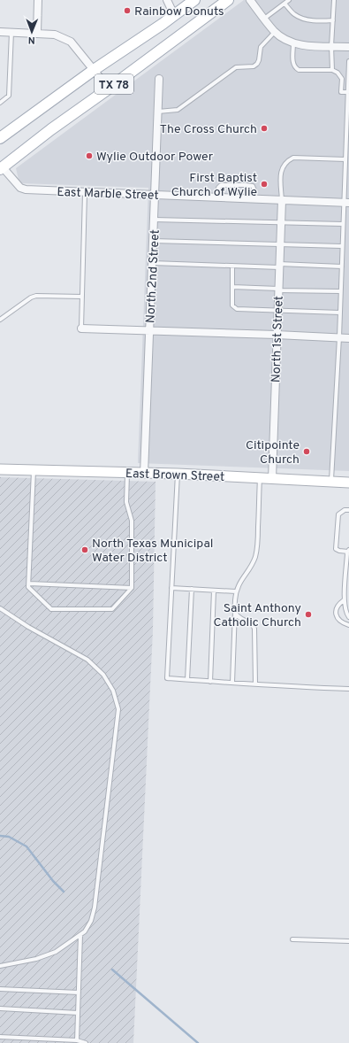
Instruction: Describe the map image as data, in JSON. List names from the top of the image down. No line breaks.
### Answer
{"streets":{"main road":["TX 78","East Brown Street"],"street":["East Marble Street","North 2nd Street","North 1st Street"]},"crossings":[["TX 78","East Marble Street"],["East Marble Street","North 2nd Street"],["East Marble Street","North 1st Street"],["North 2nd Street","East Brown Street"],["North 1st Street","East Brown Street"]],"places":["Rainbow Donuts","The Cross Church","Wylie Outdoor Power","First Baptist Church of Wylie","Citipointe Church","North Texas Municipal Water District","Saint Anthony Catholic Church"],"north":"bottom"}
